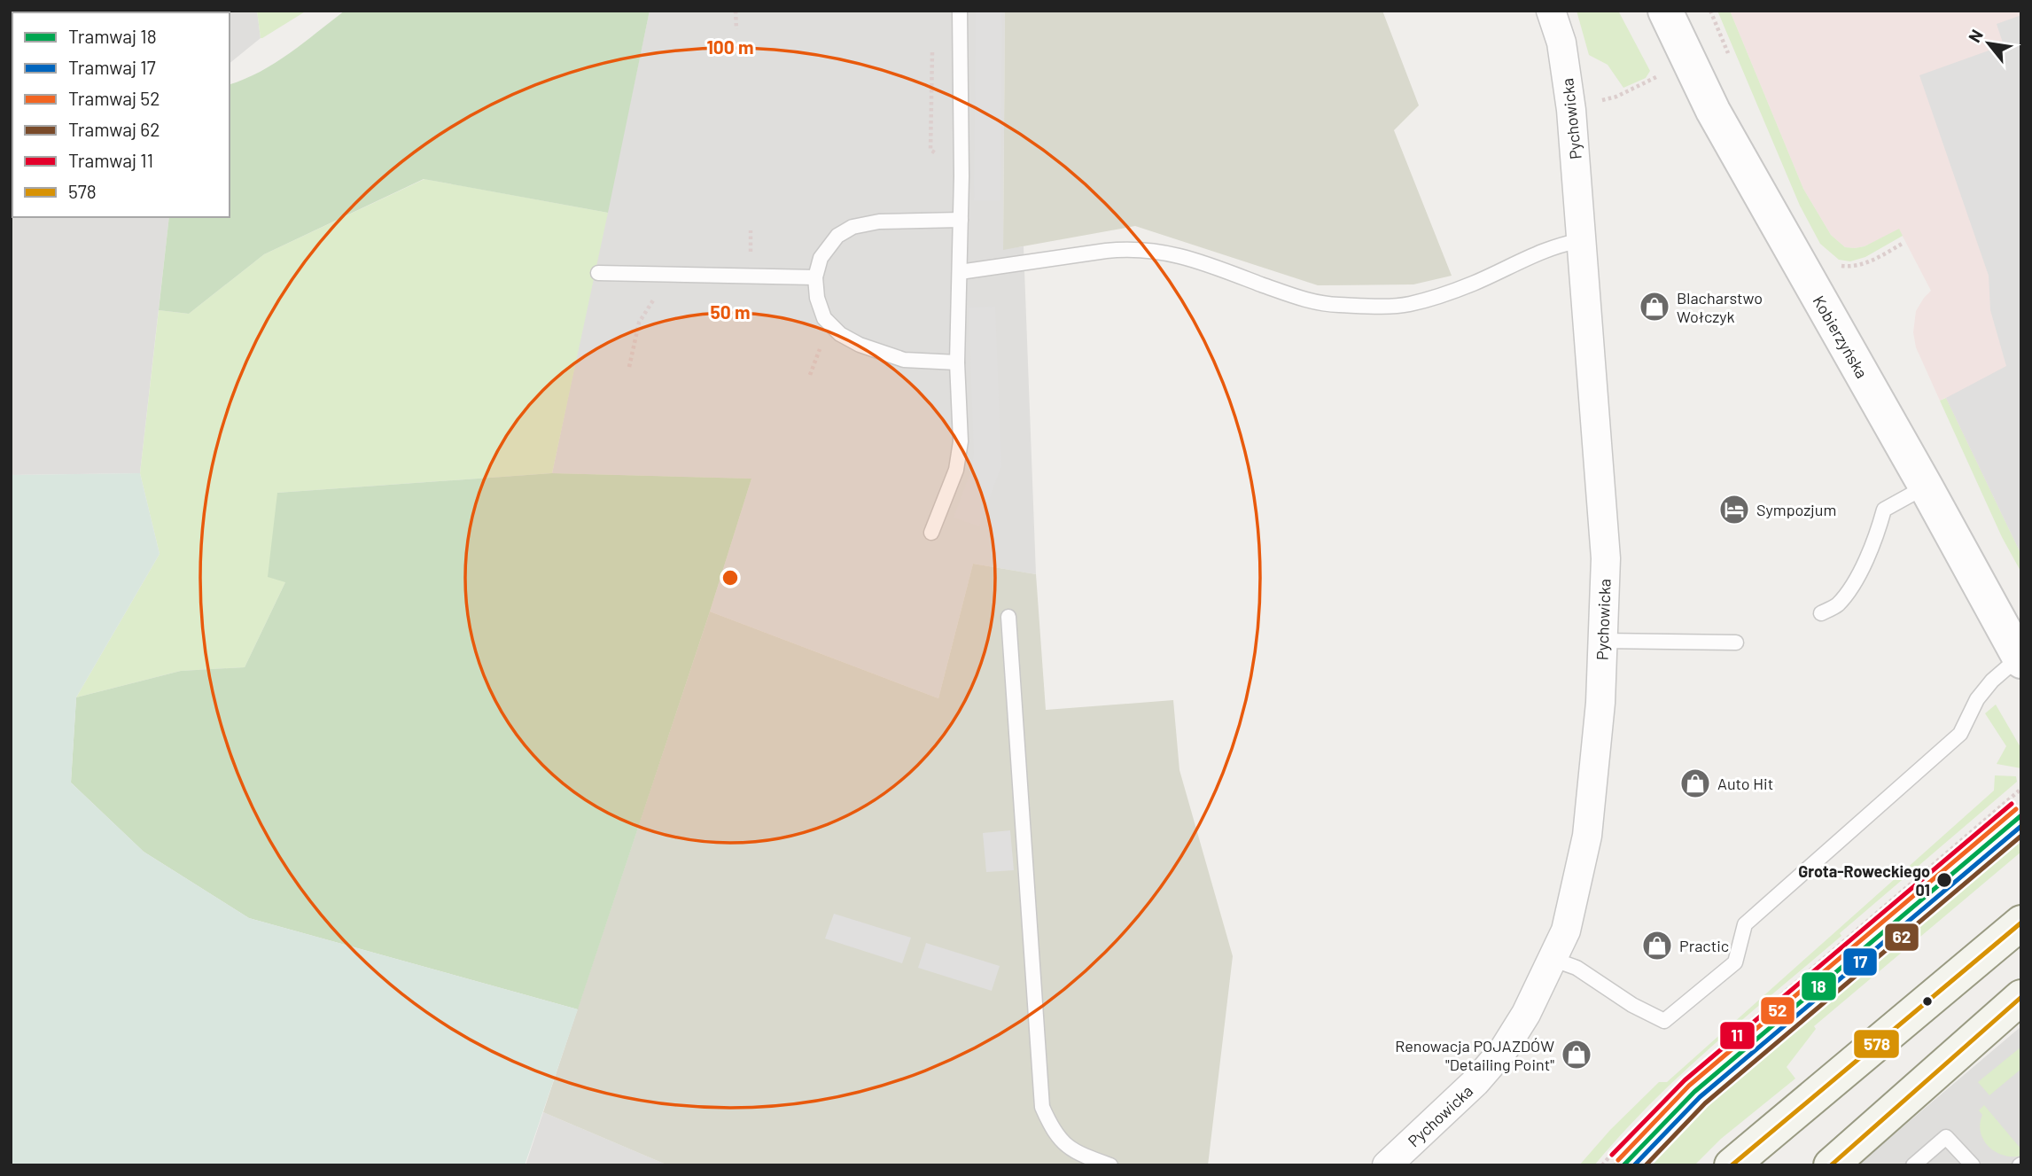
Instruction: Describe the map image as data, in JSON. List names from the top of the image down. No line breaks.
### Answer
{"streets":{"street":["Pychowicka","Kobierzyńska"]},"places":{"shop":["Blacharstwo Wołczyk","Auto Hit","Practic","Renowacja POJAZDÓW \"Detailing Point\""],"hotel":["Sympozjum"],"other":["Grota-Roweckiego 01"]},"lines":["tram line 11","tram line 52","tram line 18","tram line 17","tram line 62","transit line 578"],"legend":["Tramwaj 18","Tramwaj 17","Tramwaj 52","Tramwaj 62","Tramwaj 11","578"],"north":"top left","rings":["100 m","50 m"]}
